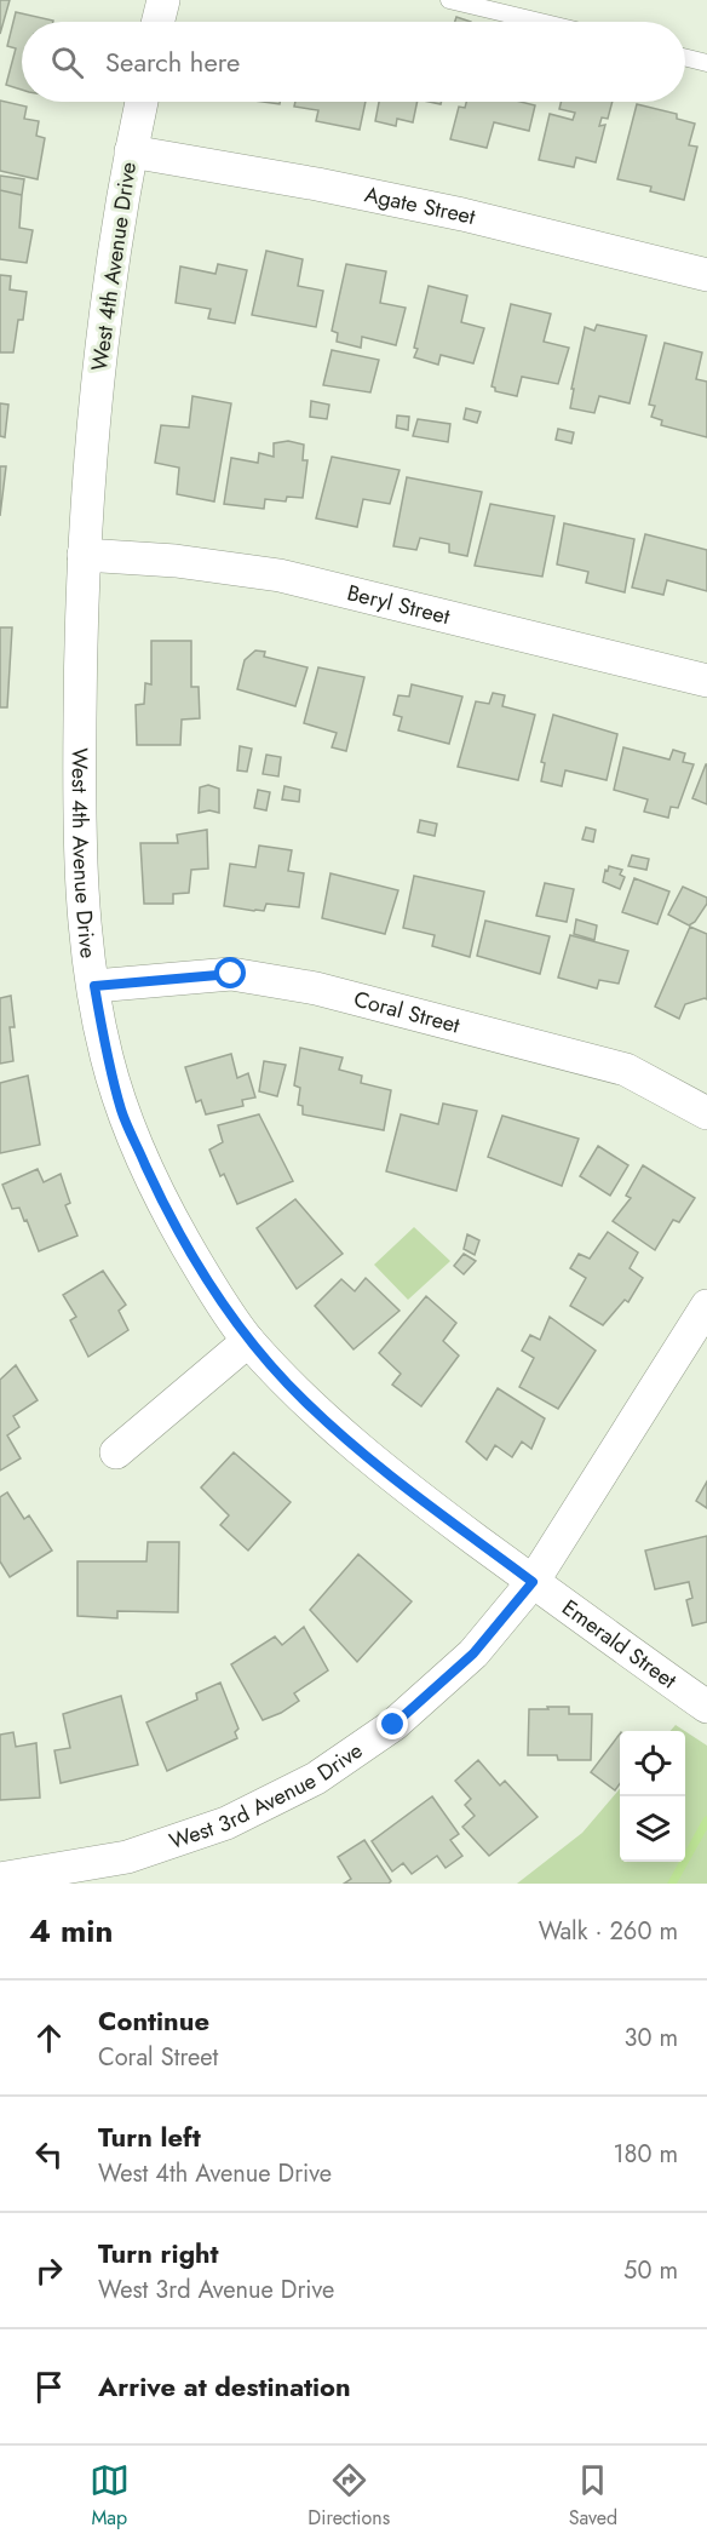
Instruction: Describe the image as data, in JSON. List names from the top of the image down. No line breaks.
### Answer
{"streets":{"street":["Agate Street","West 4th Avenue Drive","Beryl Street","Coral Street","Emerald Street","West 3rd Avenue Drive"]},"crossings":[["Agate Street","West 4th Avenue Drive"],["West 4th Avenue Drive","Beryl Street"],["West 4th Avenue Drive","Coral Street"],["West 4th Avenue Drive","Emerald Street"],["West 4th Avenue Drive","West 3rd Avenue Drive"],["Emerald Street","West 3rd Avenue Drive"]],"page":{"search":"Search here","heading":["4 min","Walk · 260 m"],"list":[["Continue","Coral Street","30 m"],["Turn left","West 4th Avenue Drive","180 m"],["Turn right","West 3rd Avenue Drive","50 m"],"Arrive at destination"],"nav":["Map","Directions","Saved"]}}
